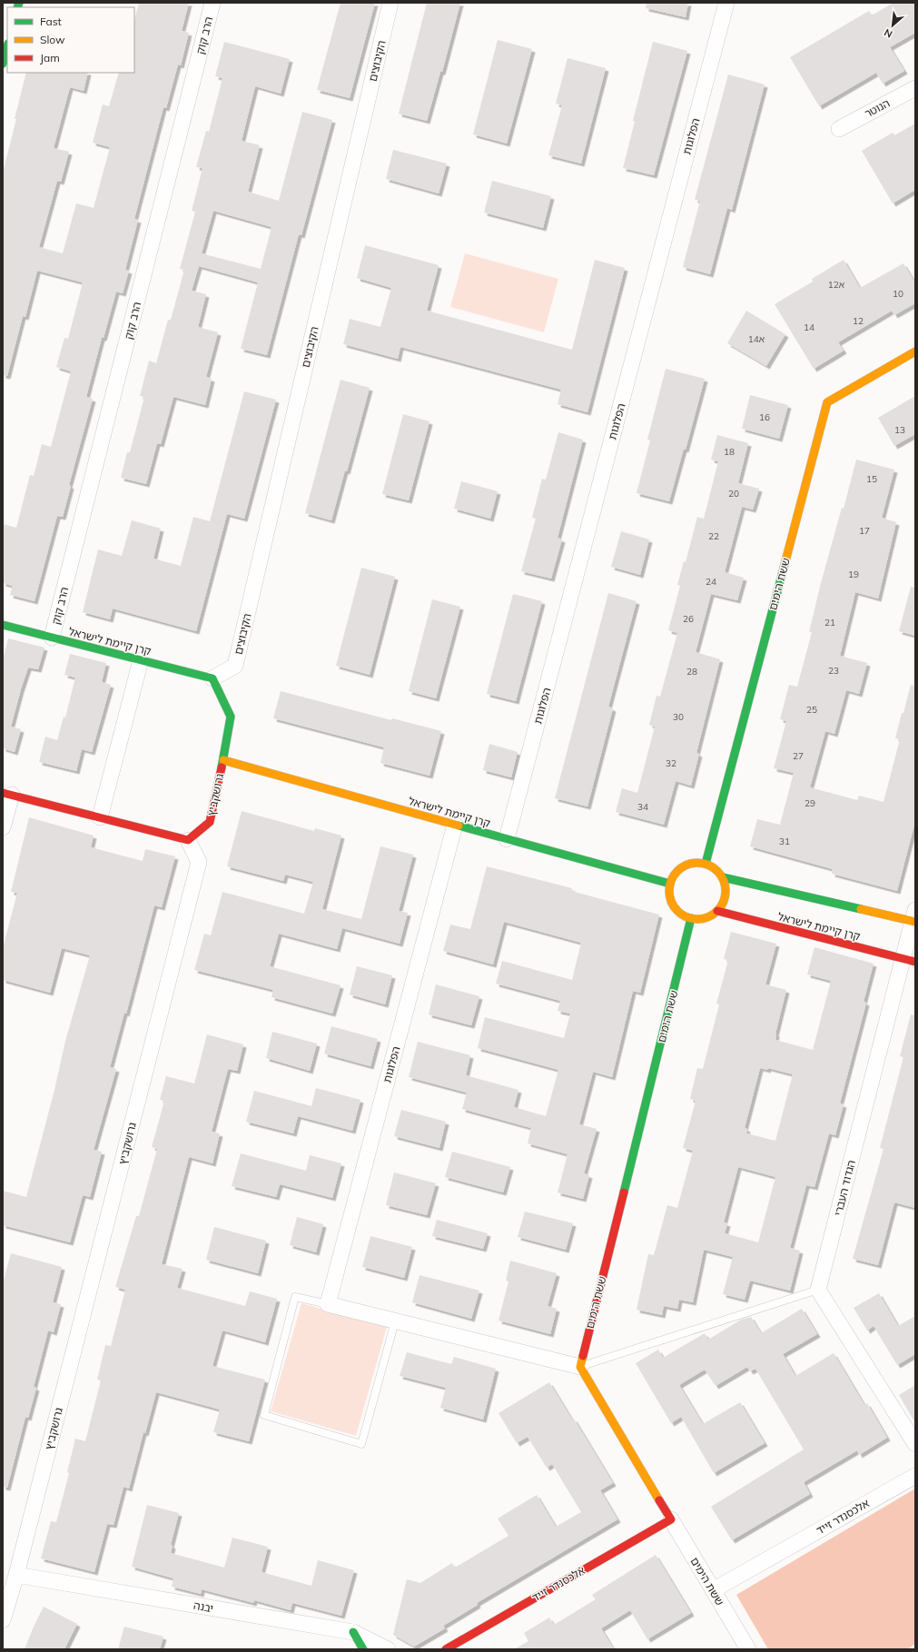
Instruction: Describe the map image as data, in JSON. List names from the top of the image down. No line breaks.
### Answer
{"streets":{"street":["הרב קוק","הקיבוצים","הנוטר","הפלוגות","ששת הימים","קרן קיימת לישראל","גרושקביץ","הגדוד העברי","אלכסנדר זייד","יבנה"]},"crossings":[["הרב קוק","קרן קיימת לישראל"],["הקיבוצים","קרן קיימת לישראל"],["הקיבוצים","גרושקביץ"],["הפלוגות","קרן קיימת לישראל"],["ששת הימים","קרן קיימת לישראל"],["ששת הימים","אלכסנדר זייד"],["קרן קיימת לישראל","גרושקביץ"],["קרן קיימת לישראל","הגדוד העברי"],["גרושקביץ","יבנה"]],"house_numbers":["12א","10","12","14","14א","16","13","18","15","20","17","22","19","24","26","21","23","28","25","30","27","32","29","34","31"],"legend":["Fast","Slow","Jam"],"north":"bottom left"}
